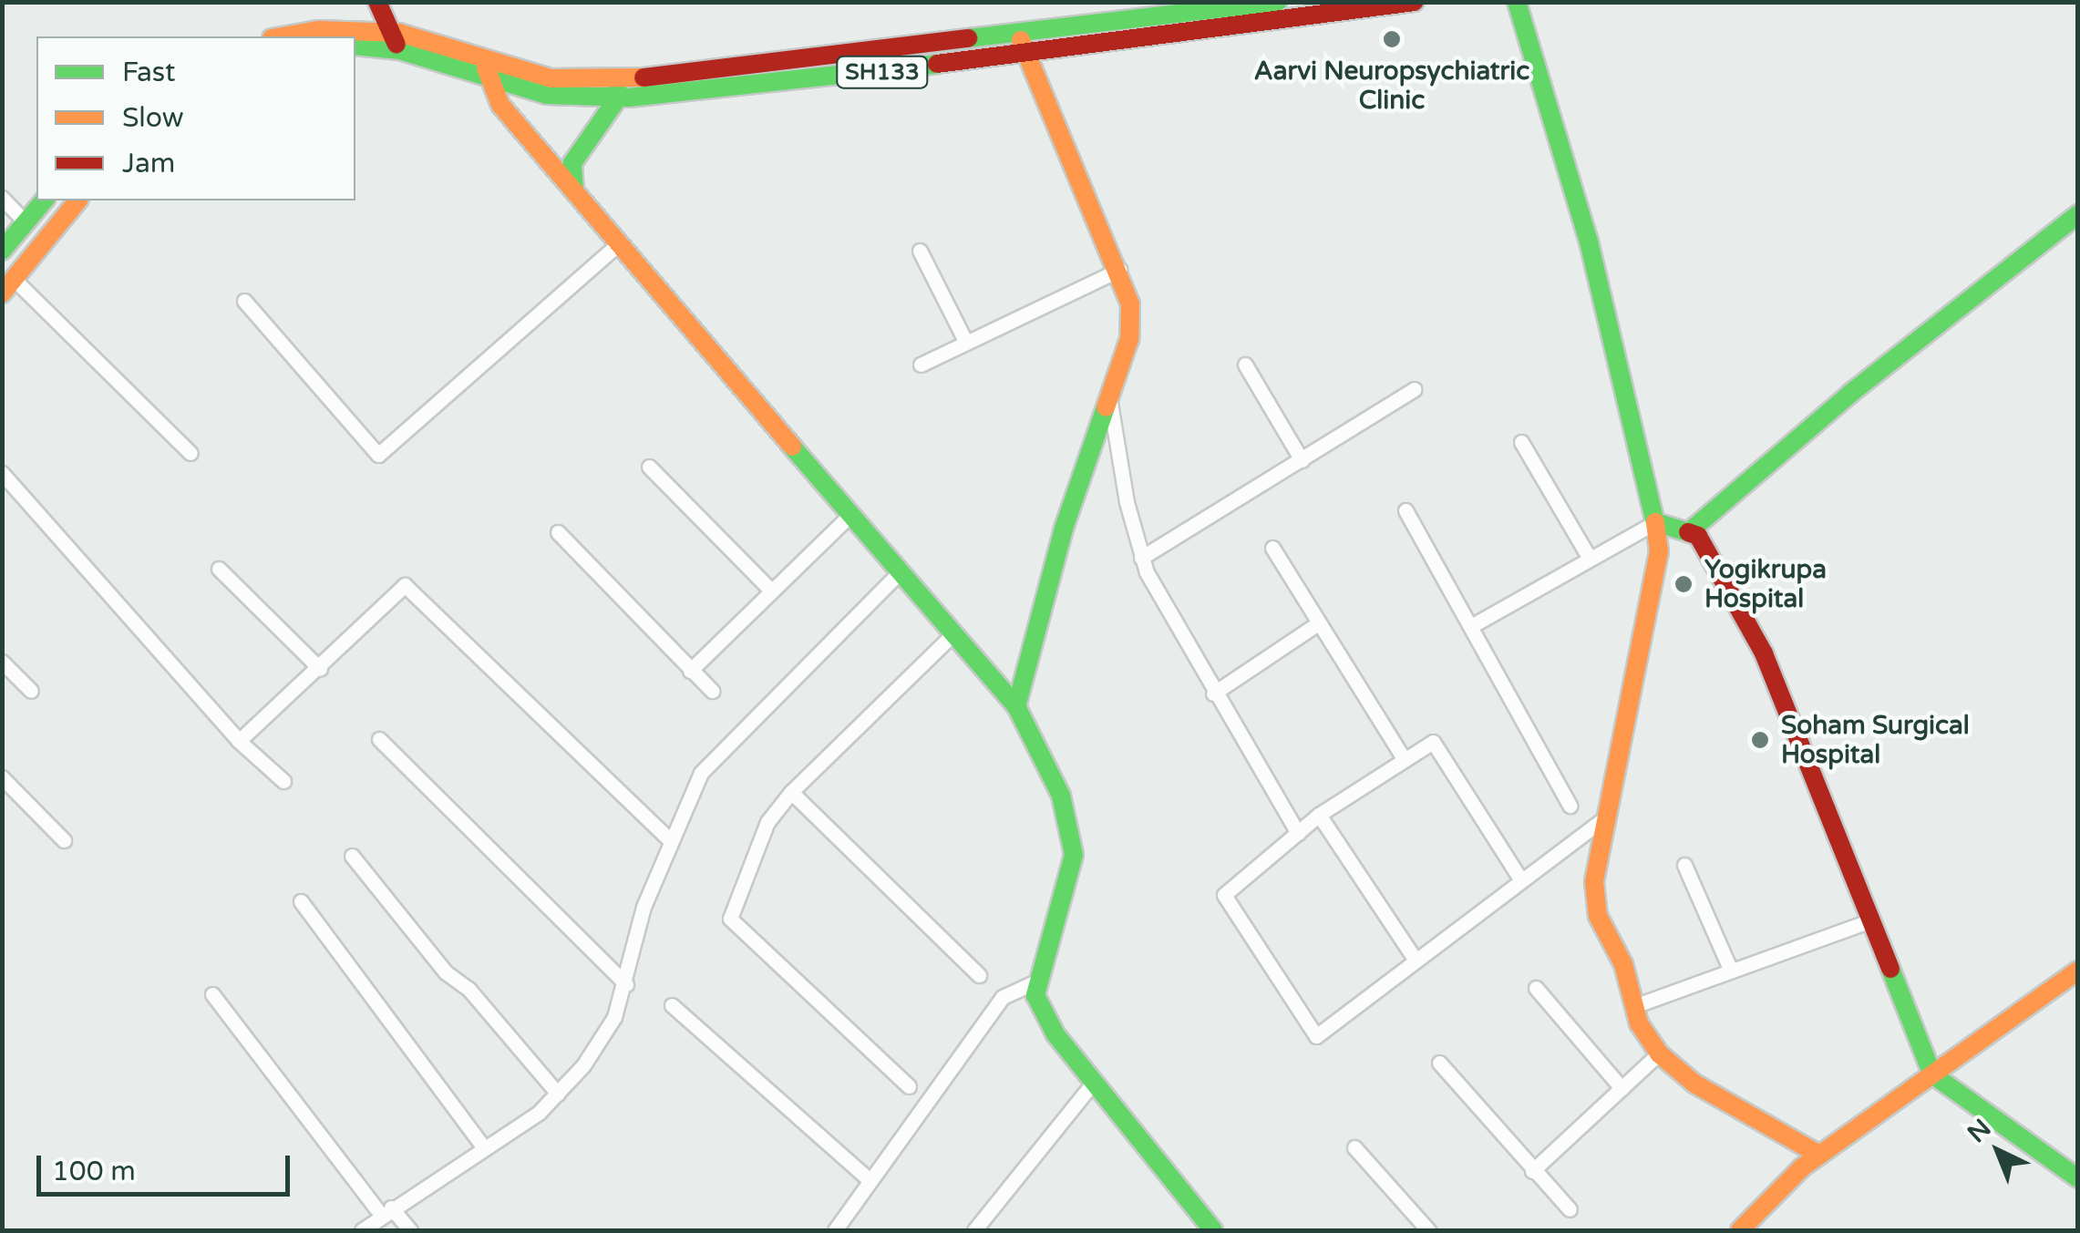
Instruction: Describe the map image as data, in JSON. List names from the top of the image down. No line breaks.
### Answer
{"streets":{"main road":["SH133"]},"places":["Aarvi Neuropsychiatric Clinic","Yogikrupa Hospital","Soham Surgical Hospital"],"legend":["Fast","Slow","Jam"],"scale_bar":"100 m","north":"top left"}
